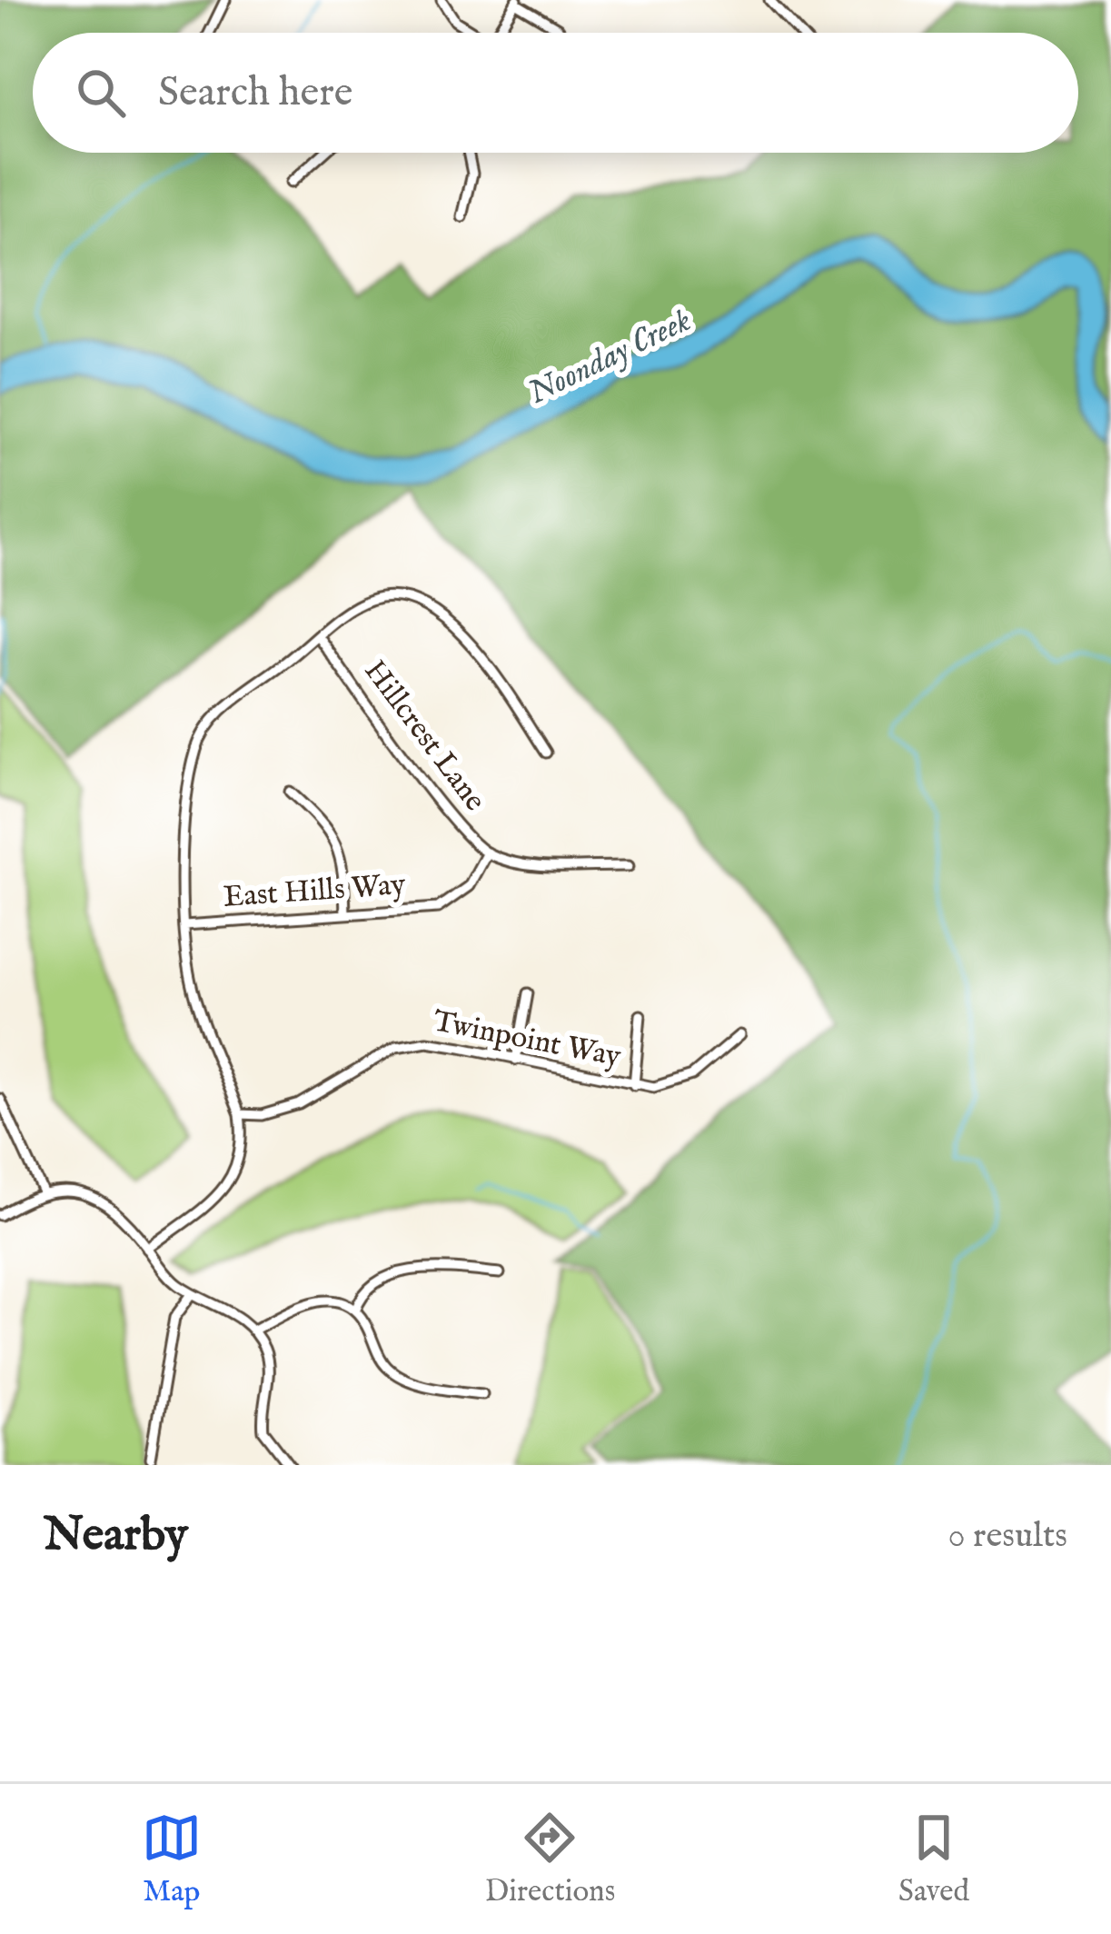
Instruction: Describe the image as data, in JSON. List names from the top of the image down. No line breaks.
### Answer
{"streets":{"street":["Hillcrest Lane","East Hills Way","Twinpoint Way"]},"crossings":[["Hillcrest Lane","East Hills Way"]],"water":["Noonday Creek"],"page":{"search":"Search here","heading":["Nearby","0 results"],"nav":["Map","Directions","Saved"]}}
